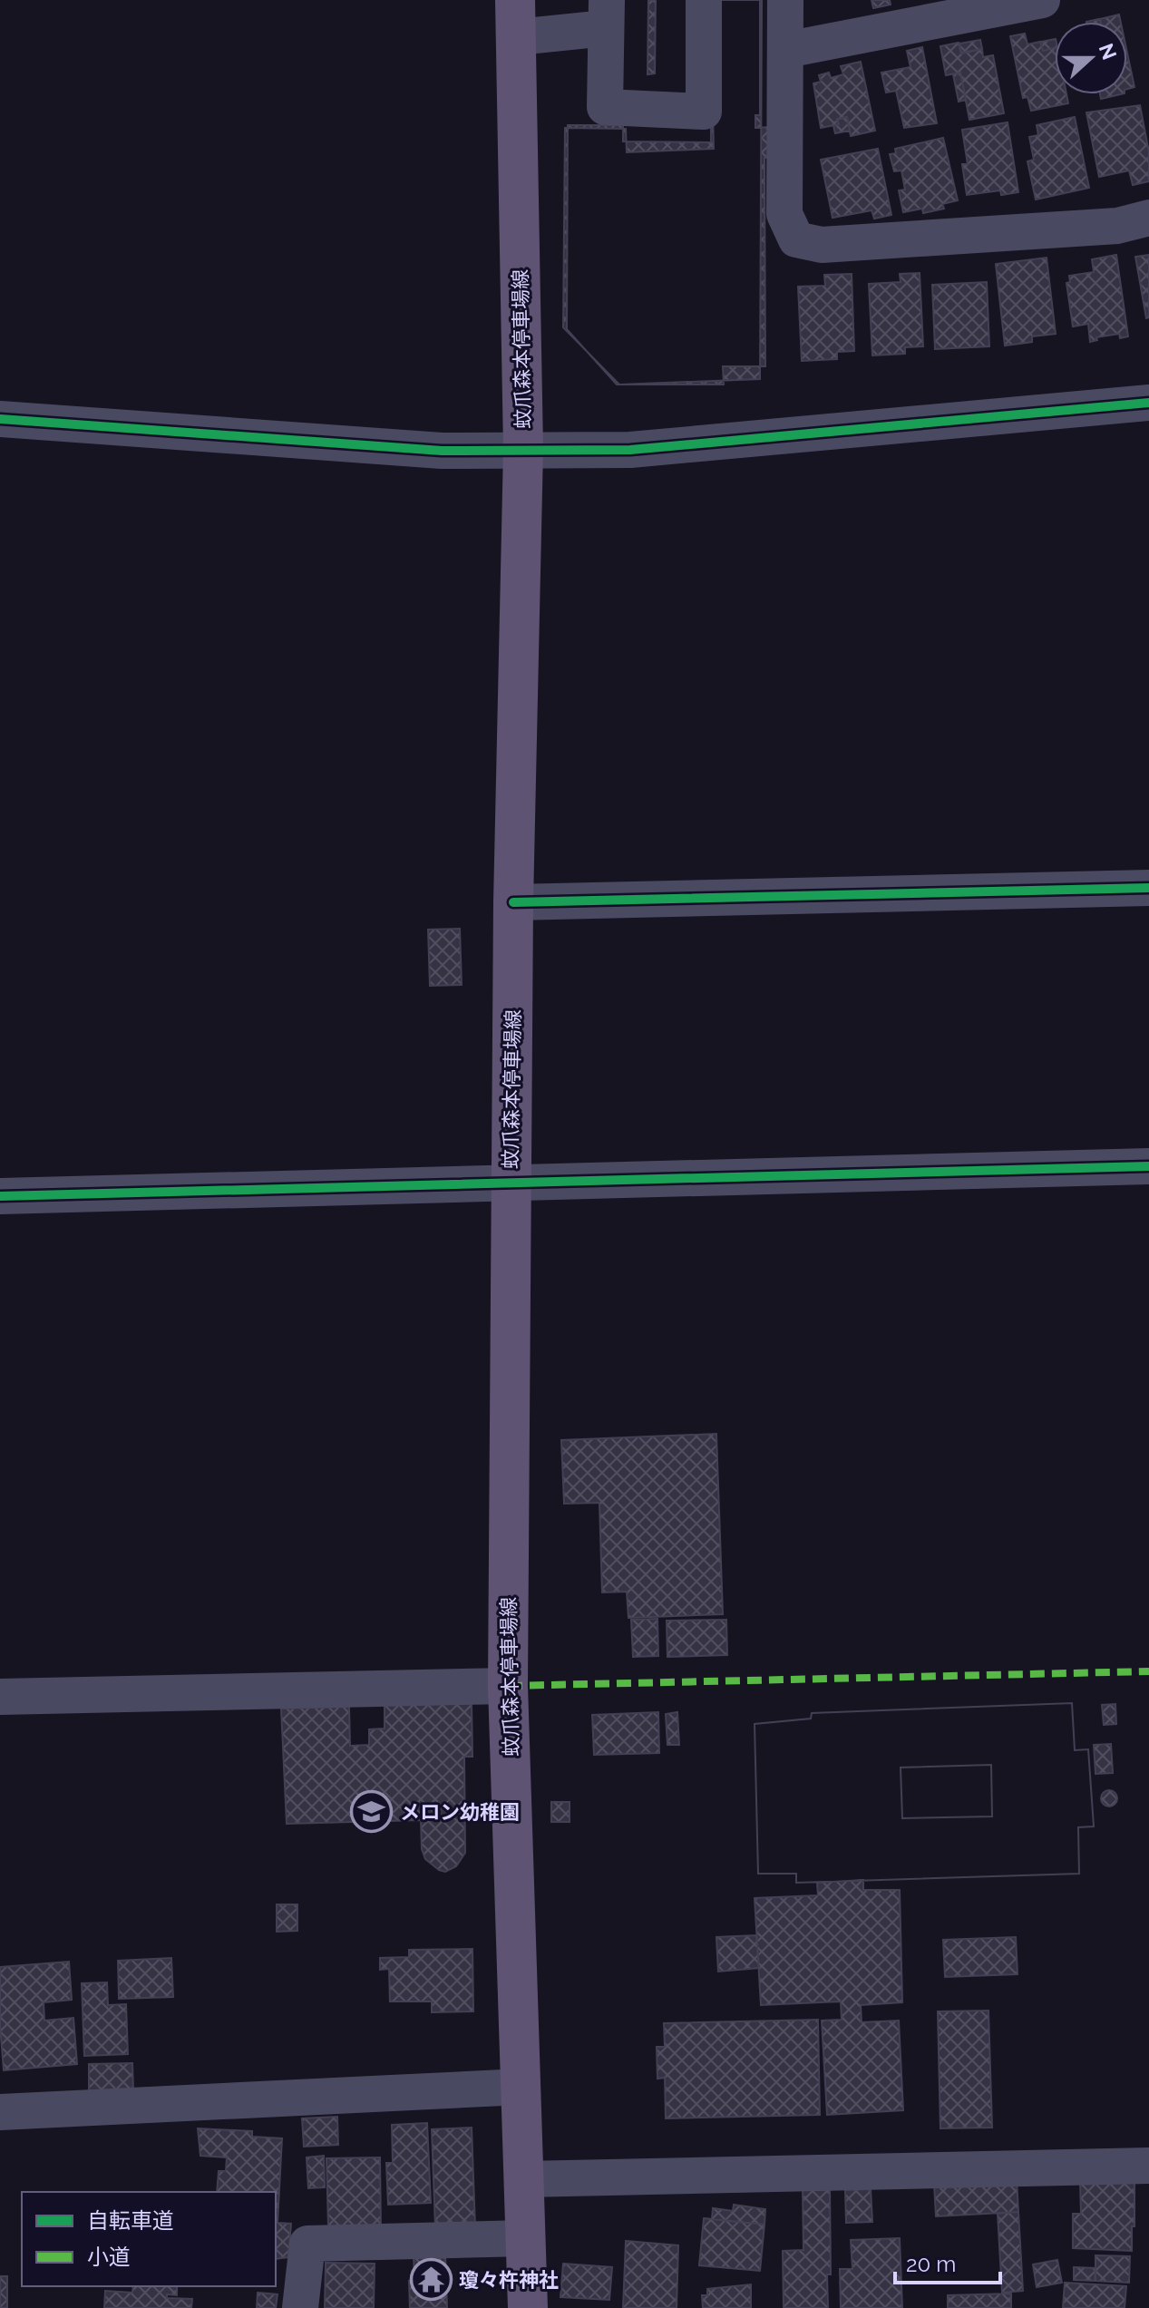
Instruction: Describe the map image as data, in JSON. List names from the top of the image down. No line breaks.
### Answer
{"streets":{"main road":["蚊爪森本停車場線"]},"places":{"school or university":["メロン幼稚園"],"temple":["瓊々杵神社"]},"legend":["自転車道","小道"],"scale_bar":"20 m","north":"right"}
